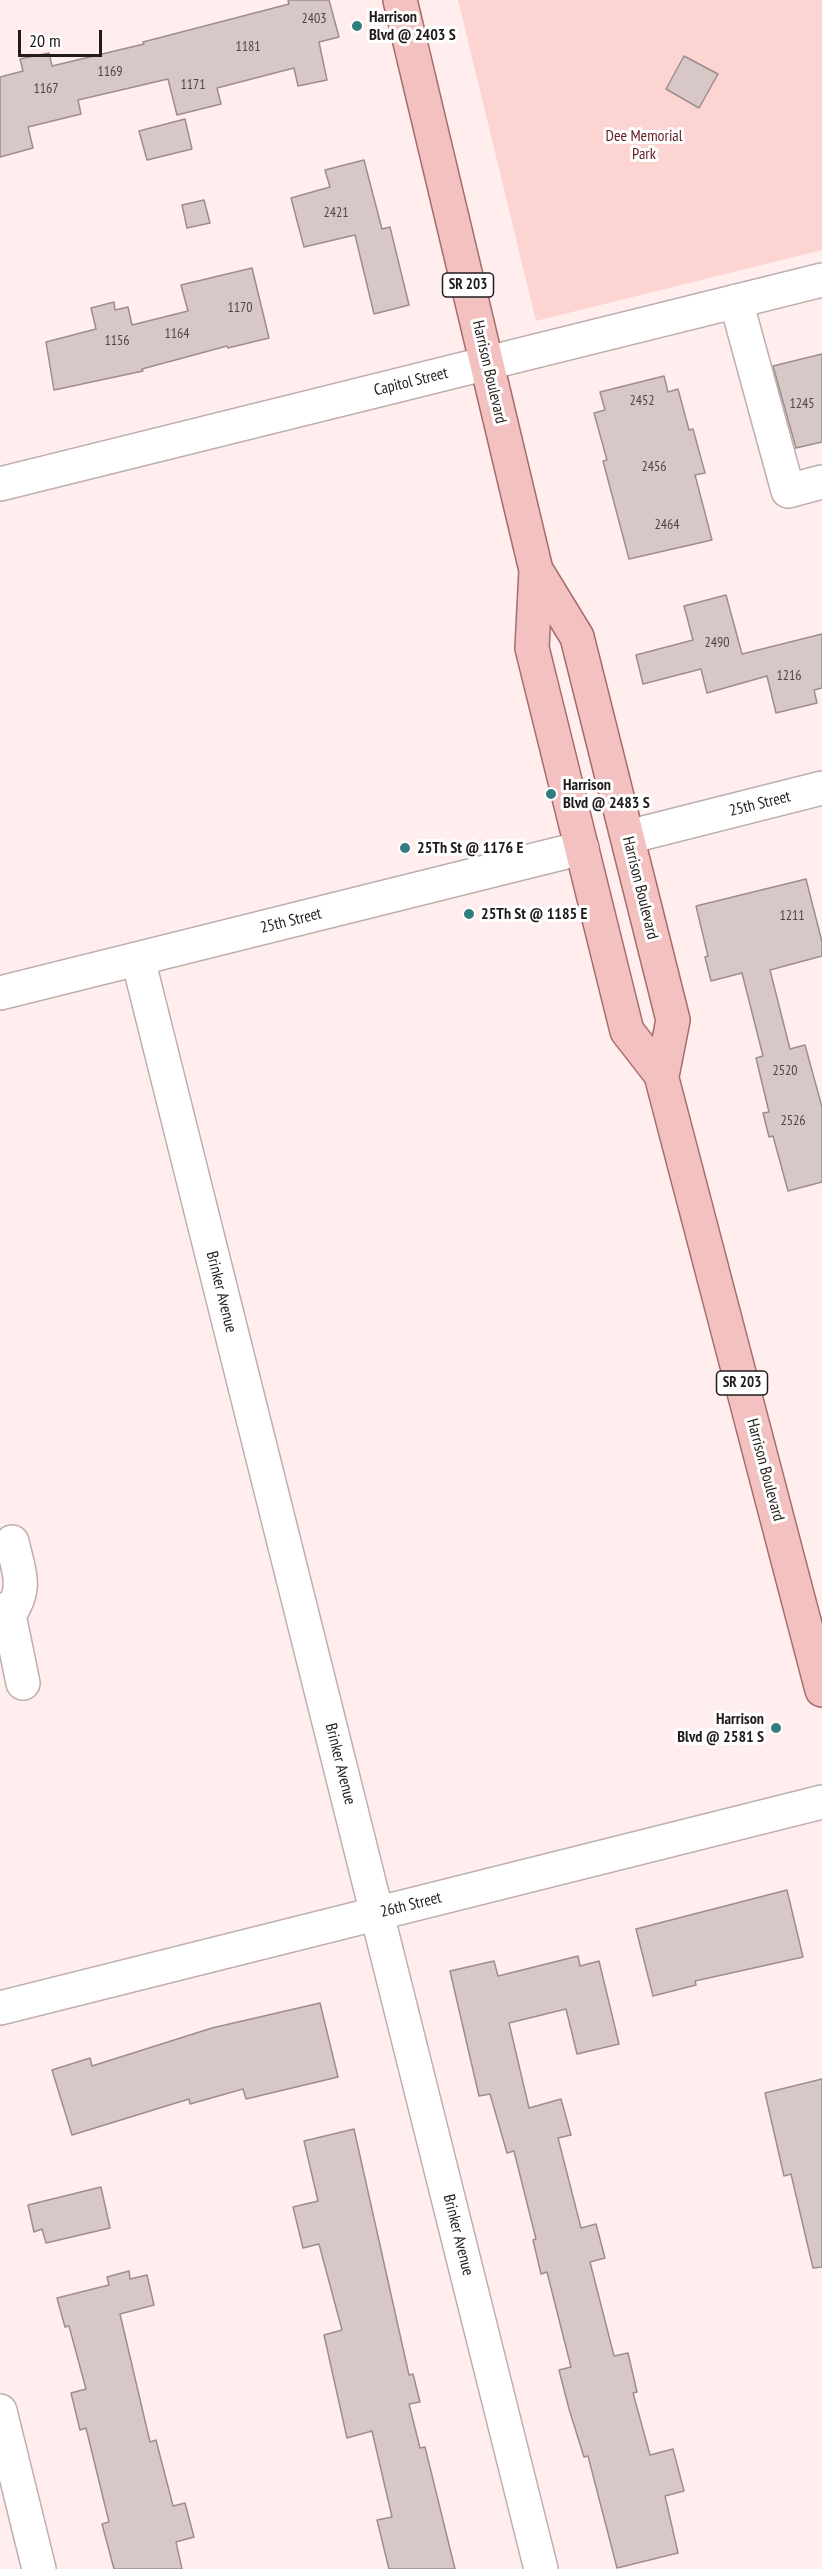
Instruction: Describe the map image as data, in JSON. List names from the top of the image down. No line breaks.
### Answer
{"streets":{"main road":["SR 203","Harrison Boulevard"],"street":["Capitol Street","25th Street","Brinker Avenue","26th Street"]},"crossings":[["Harrison Boulevard","Capitol Street"],["Harrison Boulevard","25th Street"],["25th Street","Brinker Avenue"],["Brinker Avenue","26th Street"]],"parks":["Dee Memorial Park"],"places":["Harrison Blvd @ 2403 S","Harrison Blvd @ 2483 S","25Th St @ 1176 E","25Th St @ 1185 E","Harrison Blvd @ 2581 S"],"house_numbers":["2403","1181","1169","1171","1167","2421","1170","1164","1156","2452","1245","2456","2464","2490","1216","1211","2520","2526"],"scale_bar":"20 m"}
